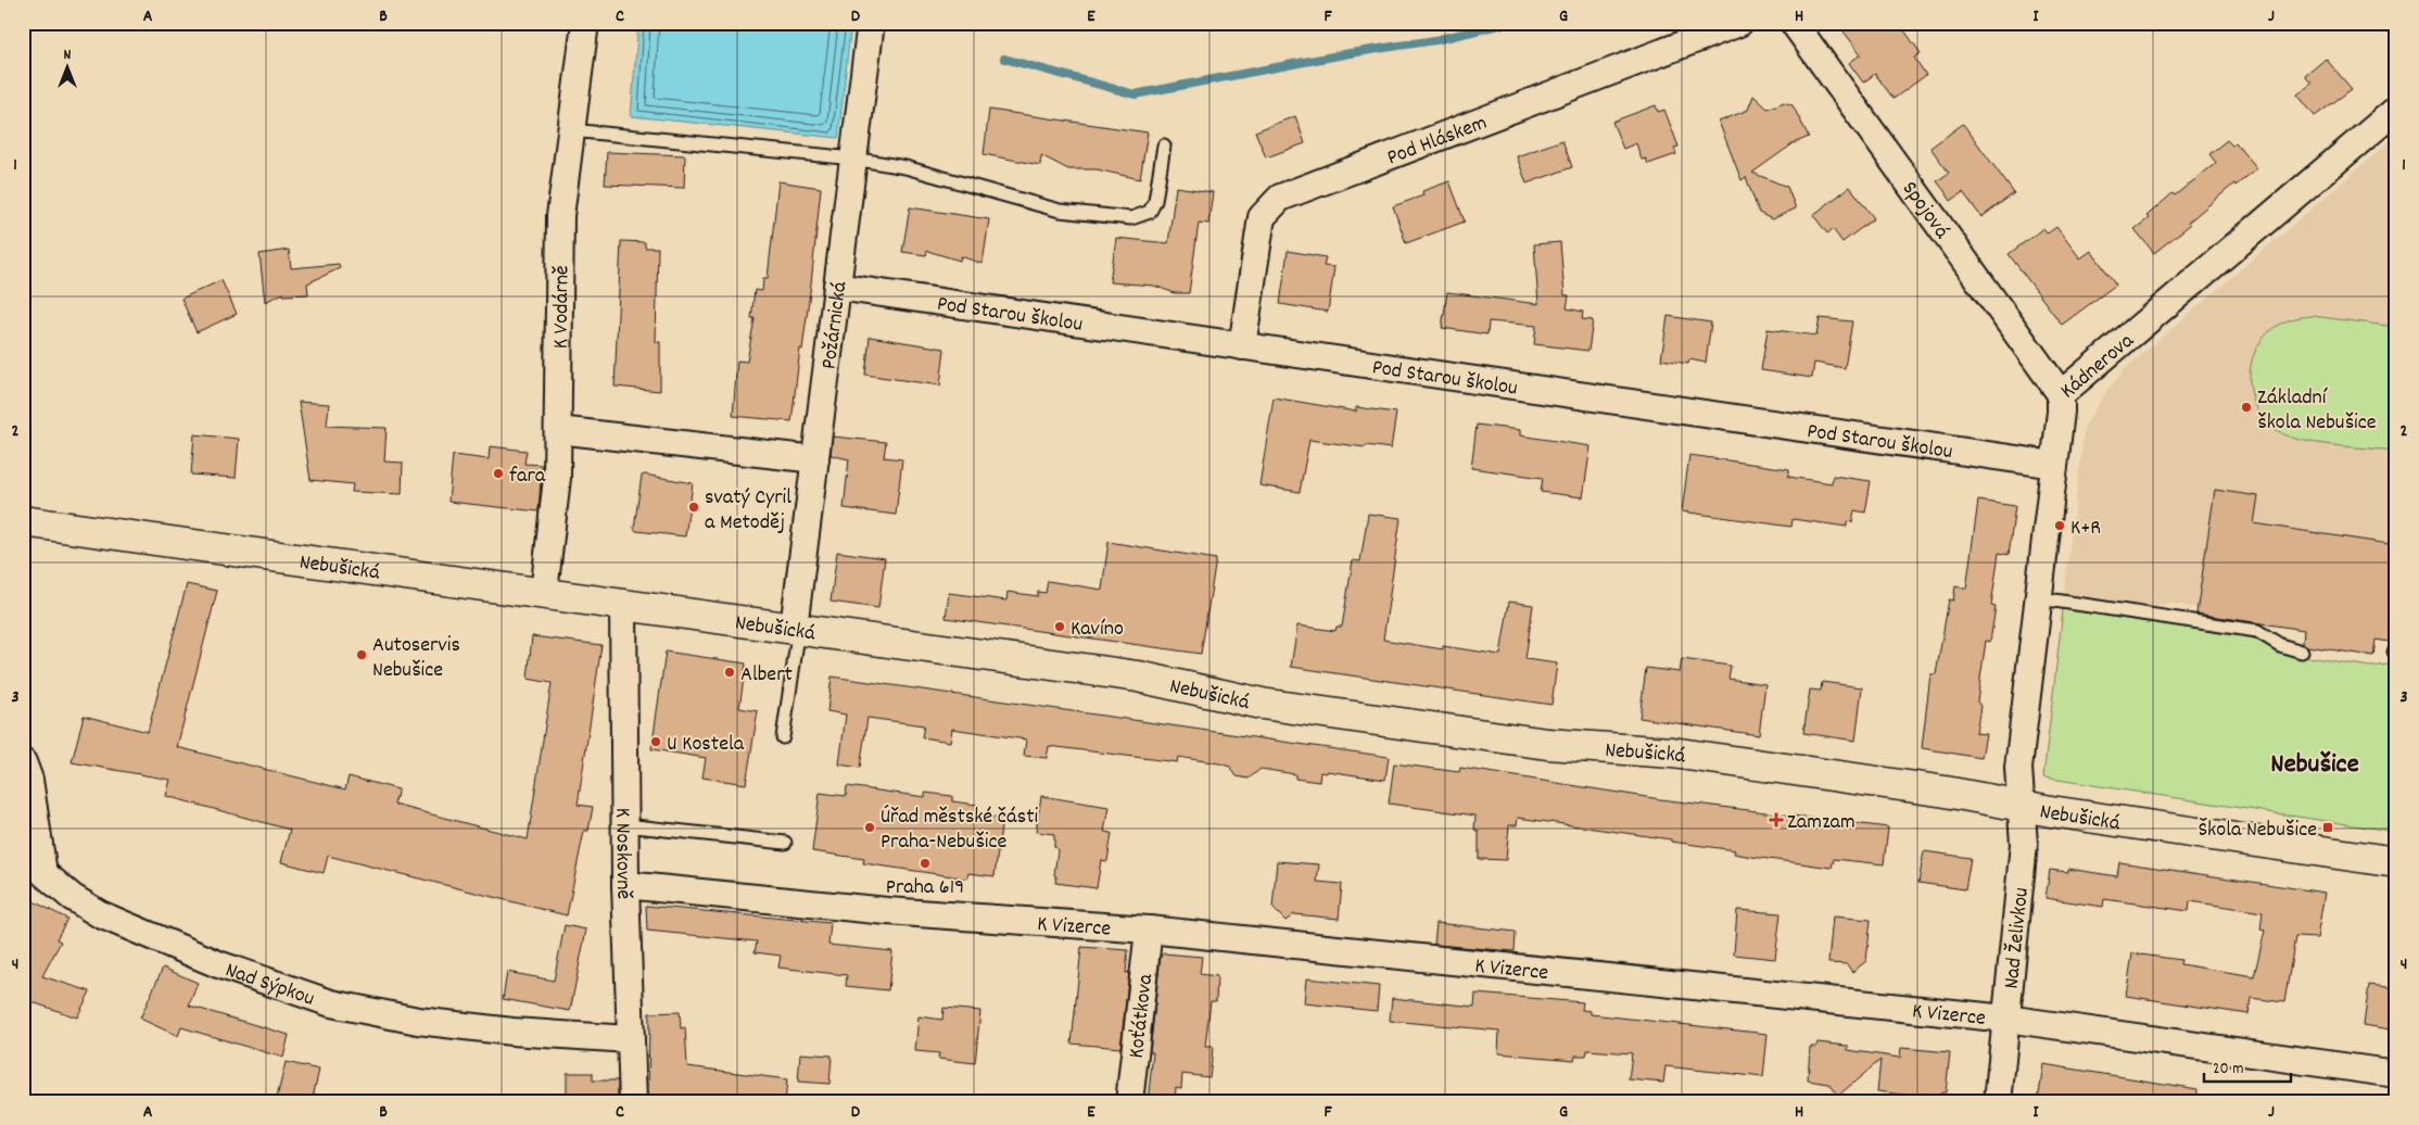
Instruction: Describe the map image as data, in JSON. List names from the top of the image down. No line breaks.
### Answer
{"streets":{"street":["Pod Hláskem","Spojová","K Vodárně","Pod Starou školou","Požárnická","Kádnerova","Nebušická","K Noskovně","K Vizerce","Nad Želivkou","Nad Sýpkou","Koťátkova"]},"crossings":[["Pod Hláskem","Pod Starou školou"],["Spojová","Kádnerova"],["K Vodárně","Nebušická"],["Pod Starou školou","Požárnická"],["Pod Starou školou","Kádnerova"],["Požárnická","Nebušická"],["Kádnerova","Nebušická"],["Kádnerova","Nad Želivkou"],["Nebušická","K Noskovně"],["Nebušická","Nad Želivkou"],["K Noskovně","K Vizerce"],["K Noskovně","Nad Sýpkou"],["K Vizerce","Nad Želivkou"],["K Vizerce","Koťátkova"]],"districts":["Nebušice"],"places":{"other":["Základní škola Nebušice","fara","svatý Cyril a Metoděj","K+R","Kavíno","Autoservis Nebušice","Albert","U Kostela","Úřad městské části Praha-Nebušice","Praha 619"],"health":["Zamzam"],"transit":["Škola Nebušice"]},"scale_bar":"20 m","north":"top","grid":{"columns":["A","B","C","D","E","F","G","H","I","J"],"rows":["1","2","3","4"]}}
